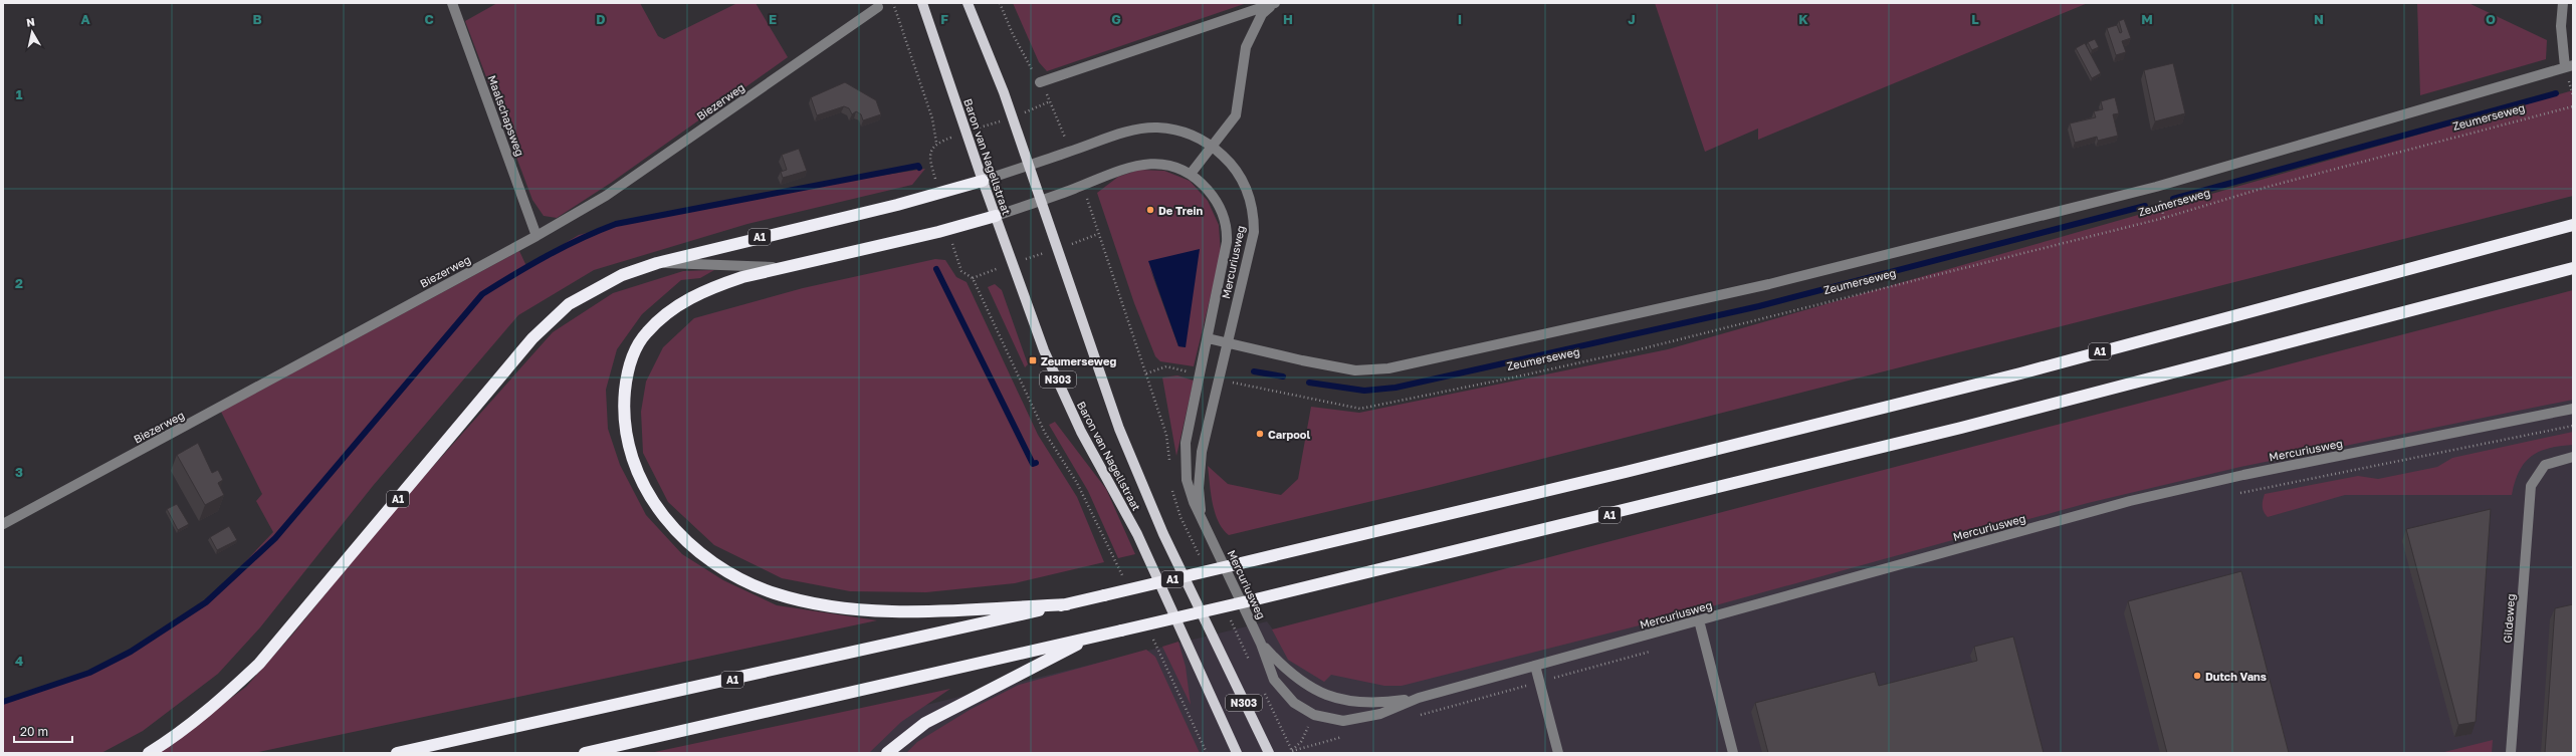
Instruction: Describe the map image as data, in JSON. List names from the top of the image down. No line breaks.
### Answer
{"streets":{"highway":["A1"],"main road":["Baron van Nagellstraat","N303"],"street":["Biezerweg","Maalschapsweg","Zeumerseweg","Mercuriusweg","Gildeweg"]},"crossings":[["Biezerweg","Maalschapsweg"],["Zeumerseweg","Mercuriusweg"],["Baron van Nagellstraat","A1"],["Baron van Nagellstraat","Mercuriusweg"],["A1","Mercuriusweg"]],"places":{"other":["De Trein","Carpool","Dutch Vans"],"transit":["Zeumerseweg"]},"scale_bar":"20 m","north":"top","grid":{"columns":["A","B","C","D","E","F","G","H","I","J","K","L","M","N","O"],"rows":["1","2","3","4"]}}
